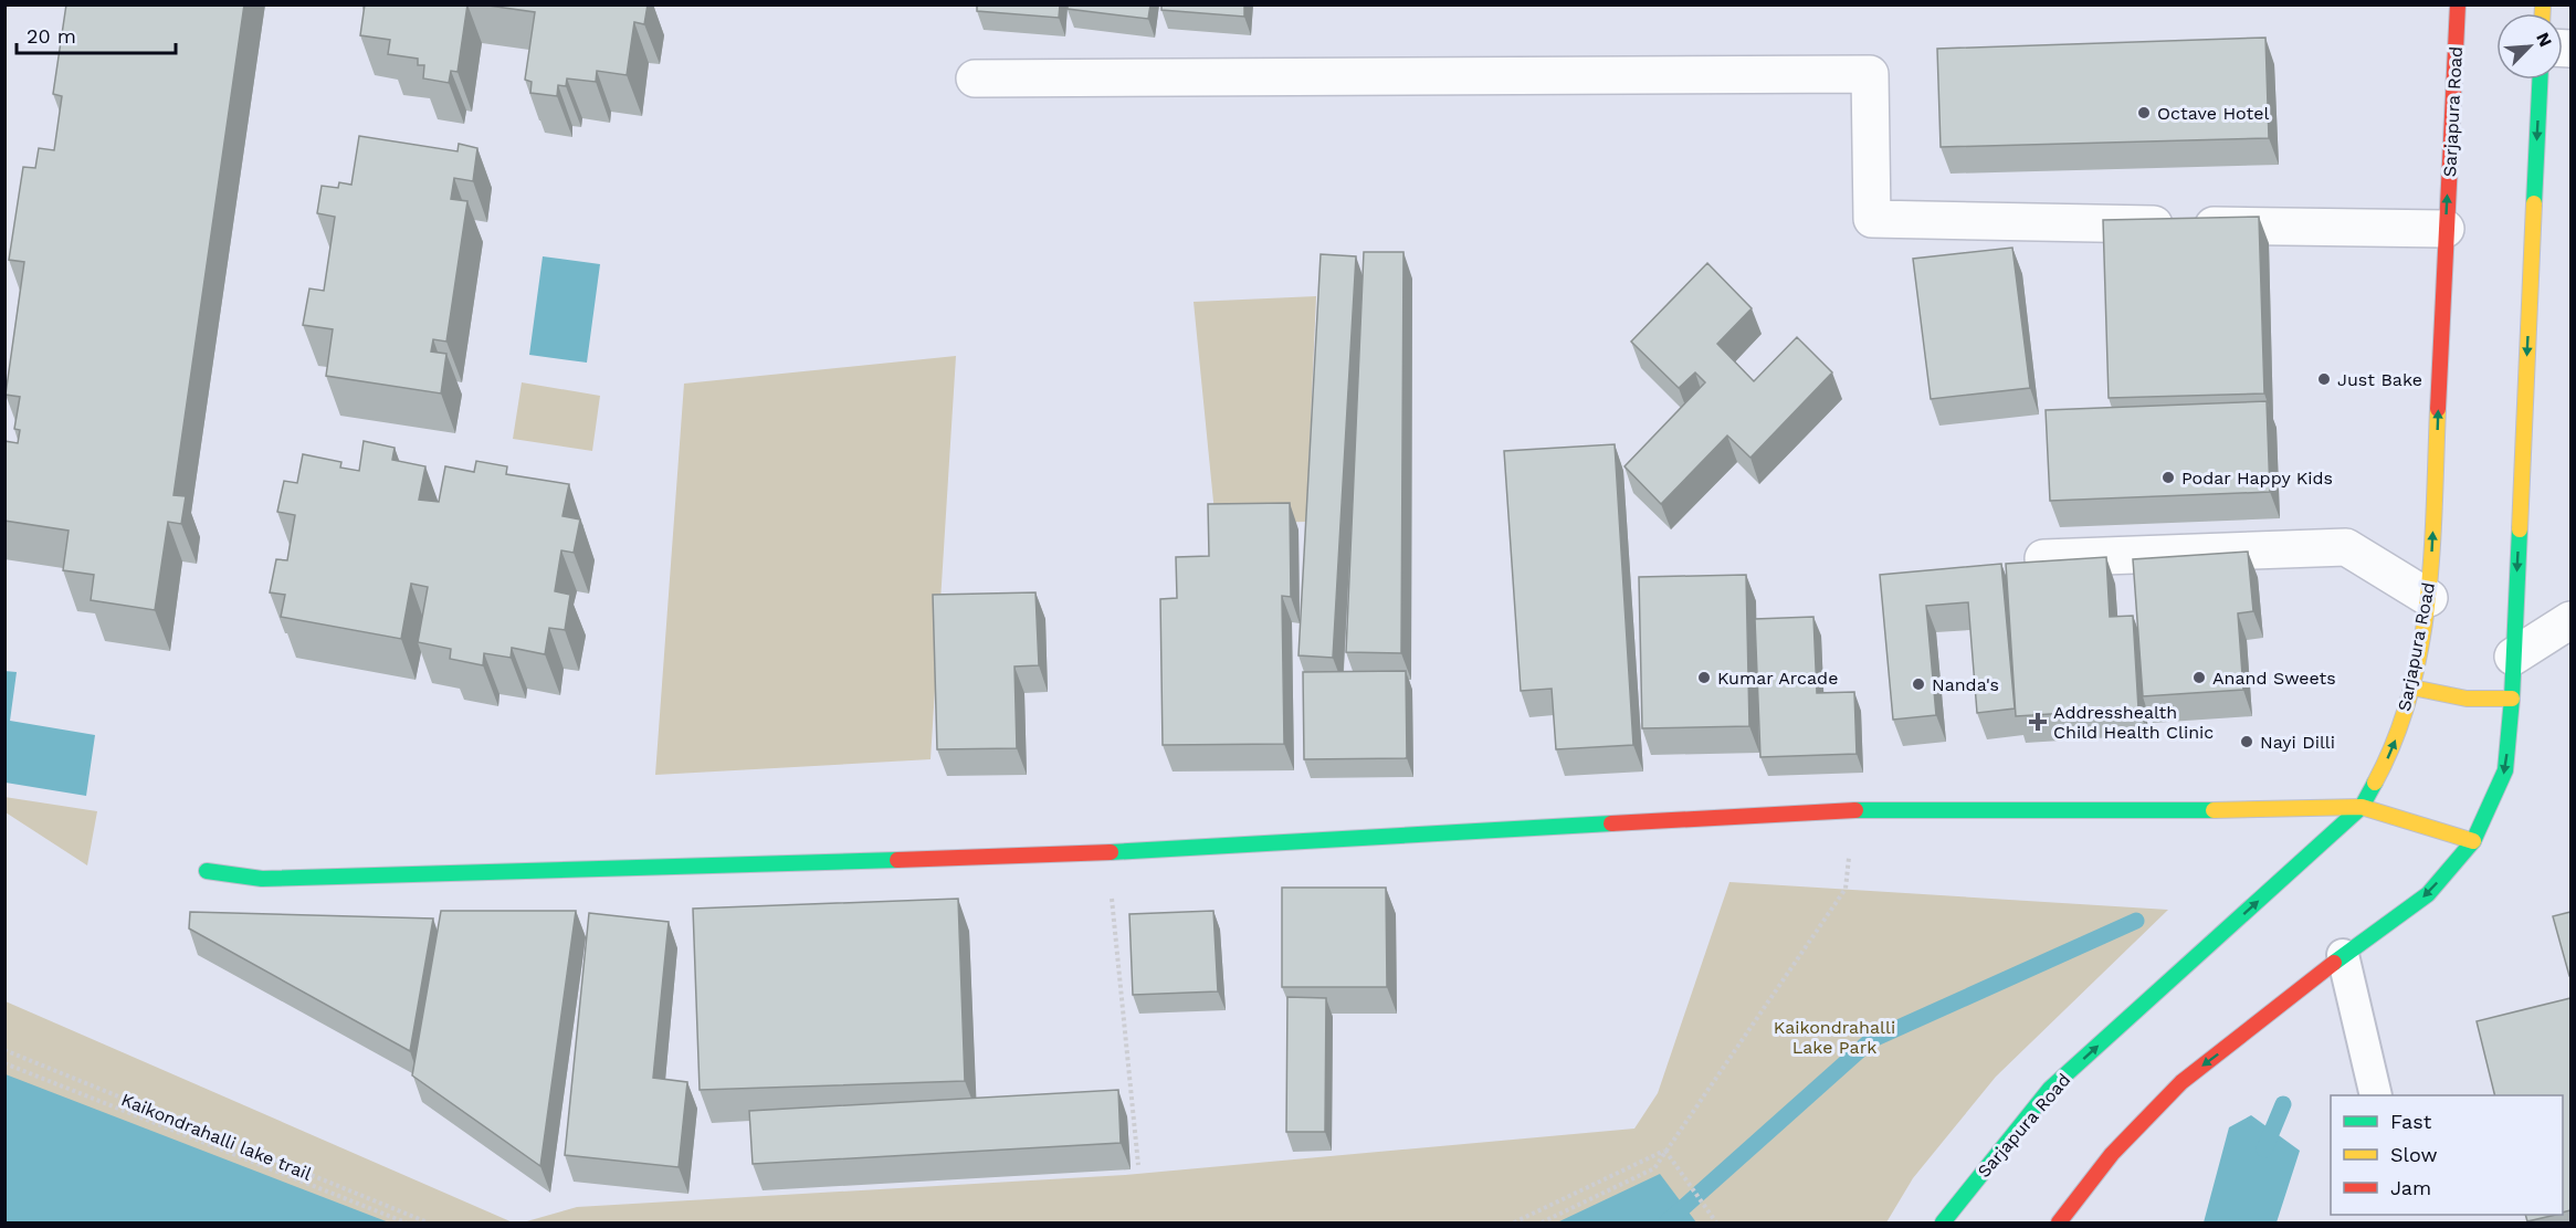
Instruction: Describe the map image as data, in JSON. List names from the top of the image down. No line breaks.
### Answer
{"streets":{"main road":["Sarjapura Road"],"path":["Kaikondrahalli lake trail"]},"parks":["Kaikondrahalli Lake Park"],"places":{"other":["Octave Hotel","Just Bake","Podar Happy Kids","Kumar Arcade","Anand Sweets","Nanda's","Nayi Dilli"],"health":["Addresshealth Child Health Clinic"]},"legend":["Fast","Slow","Jam"],"scale_bar":"20 m","north":"top right"}
